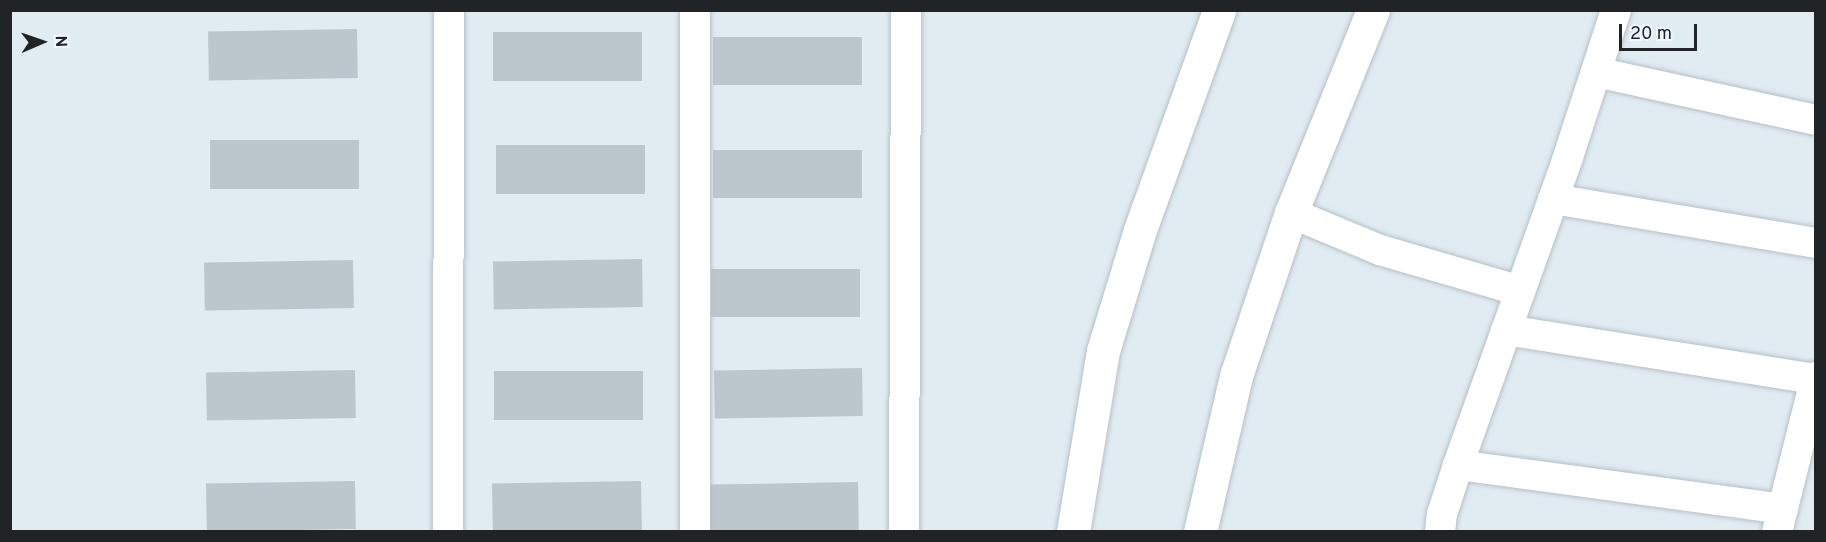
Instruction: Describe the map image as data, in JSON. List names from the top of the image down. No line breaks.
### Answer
{"scale_bar":"20 m","north":"right"}
